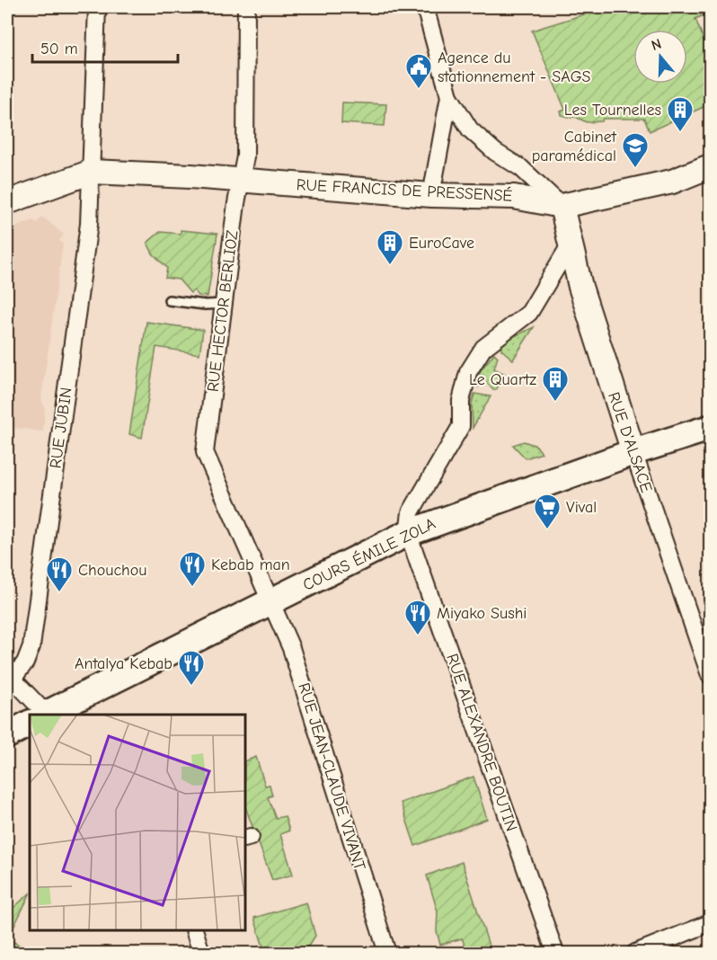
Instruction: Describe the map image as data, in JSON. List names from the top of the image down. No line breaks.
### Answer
{"streets":{"main road":["COURS ÉMILE ZOLA"],"street":["RUE FRANCIS DE PRESSENSÉ","RUE HECTOR BERLIOZ","RUE JUBIN","RUE D'ALSACE","RUE ALEXANDRE BOUTIN","RUE JEAN-CLAUDE VIVANT"]},"crossings":[["RUE FRANCIS DE PRESSENSÉ","RUE HECTOR BERLIOZ"],["RUE FRANCIS DE PRESSENSÉ","RUE JUBIN"],["RUE FRANCIS DE PRESSENSÉ","RUE D'ALSACE"],["RUE HECTOR BERLIOZ","COURS ÉMILE ZOLA"],["RUE HECTOR BERLIOZ","RUE JEAN-CLAUDE VIVANT"],["RUE D'ALSACE","COURS ÉMILE ZOLA"],["COURS ÉMILE ZOLA","RUE ALEXANDRE BOUTIN"],["COURS ÉMILE ZOLA","RUE JEAN-CLAUDE VIVANT"]],"places":{"public building":["Agence du stationnement - SAGS"],"building":["Les Tournelles","EuroCave","Le Quartz"],"school or university":["Cabinet paramédical"],"supermarket":["Vival"],"restaurant":["Kebab man","Chouchou","Miyako Sushi","Antalya Kebab"]},"scale_bar":"50 m","north":"top"}
